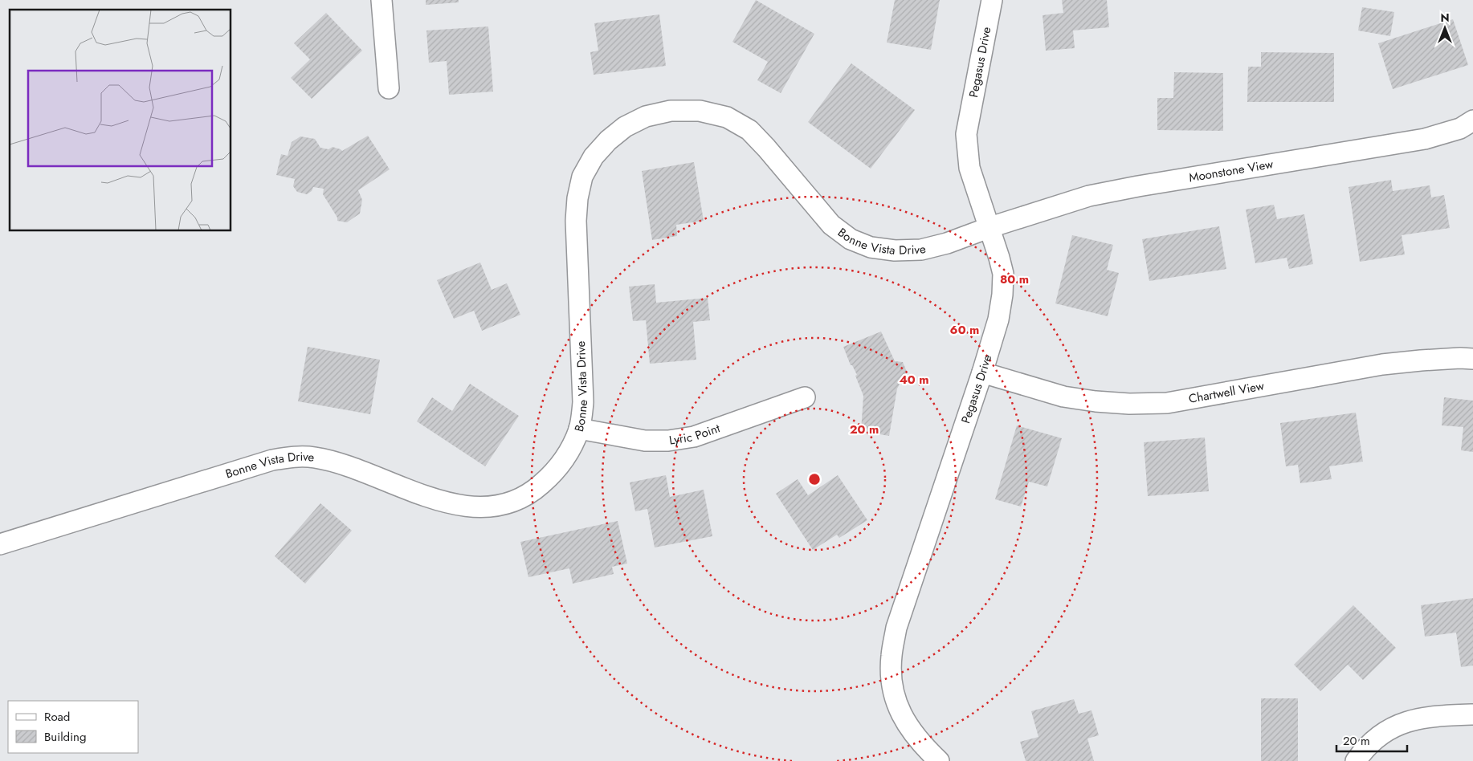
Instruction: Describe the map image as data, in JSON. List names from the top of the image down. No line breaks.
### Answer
{"streets":{"street":["Pegasus Drive","Moonstone View","Bonne Vista Drive","Chartwell View","Lyric Point"]},"crossings":[["Pegasus Drive","Moonstone View"],["Pegasus Drive","Bonne Vista Drive"],["Pegasus Drive","Chartwell View"],["Moonstone View","Bonne Vista Drive"],["Bonne Vista Drive","Lyric Point"]],"legend":["Road","Building"],"scale_bar":"20 m","north":"top","rings":["80 m","60 m","40 m","20 m"]}
